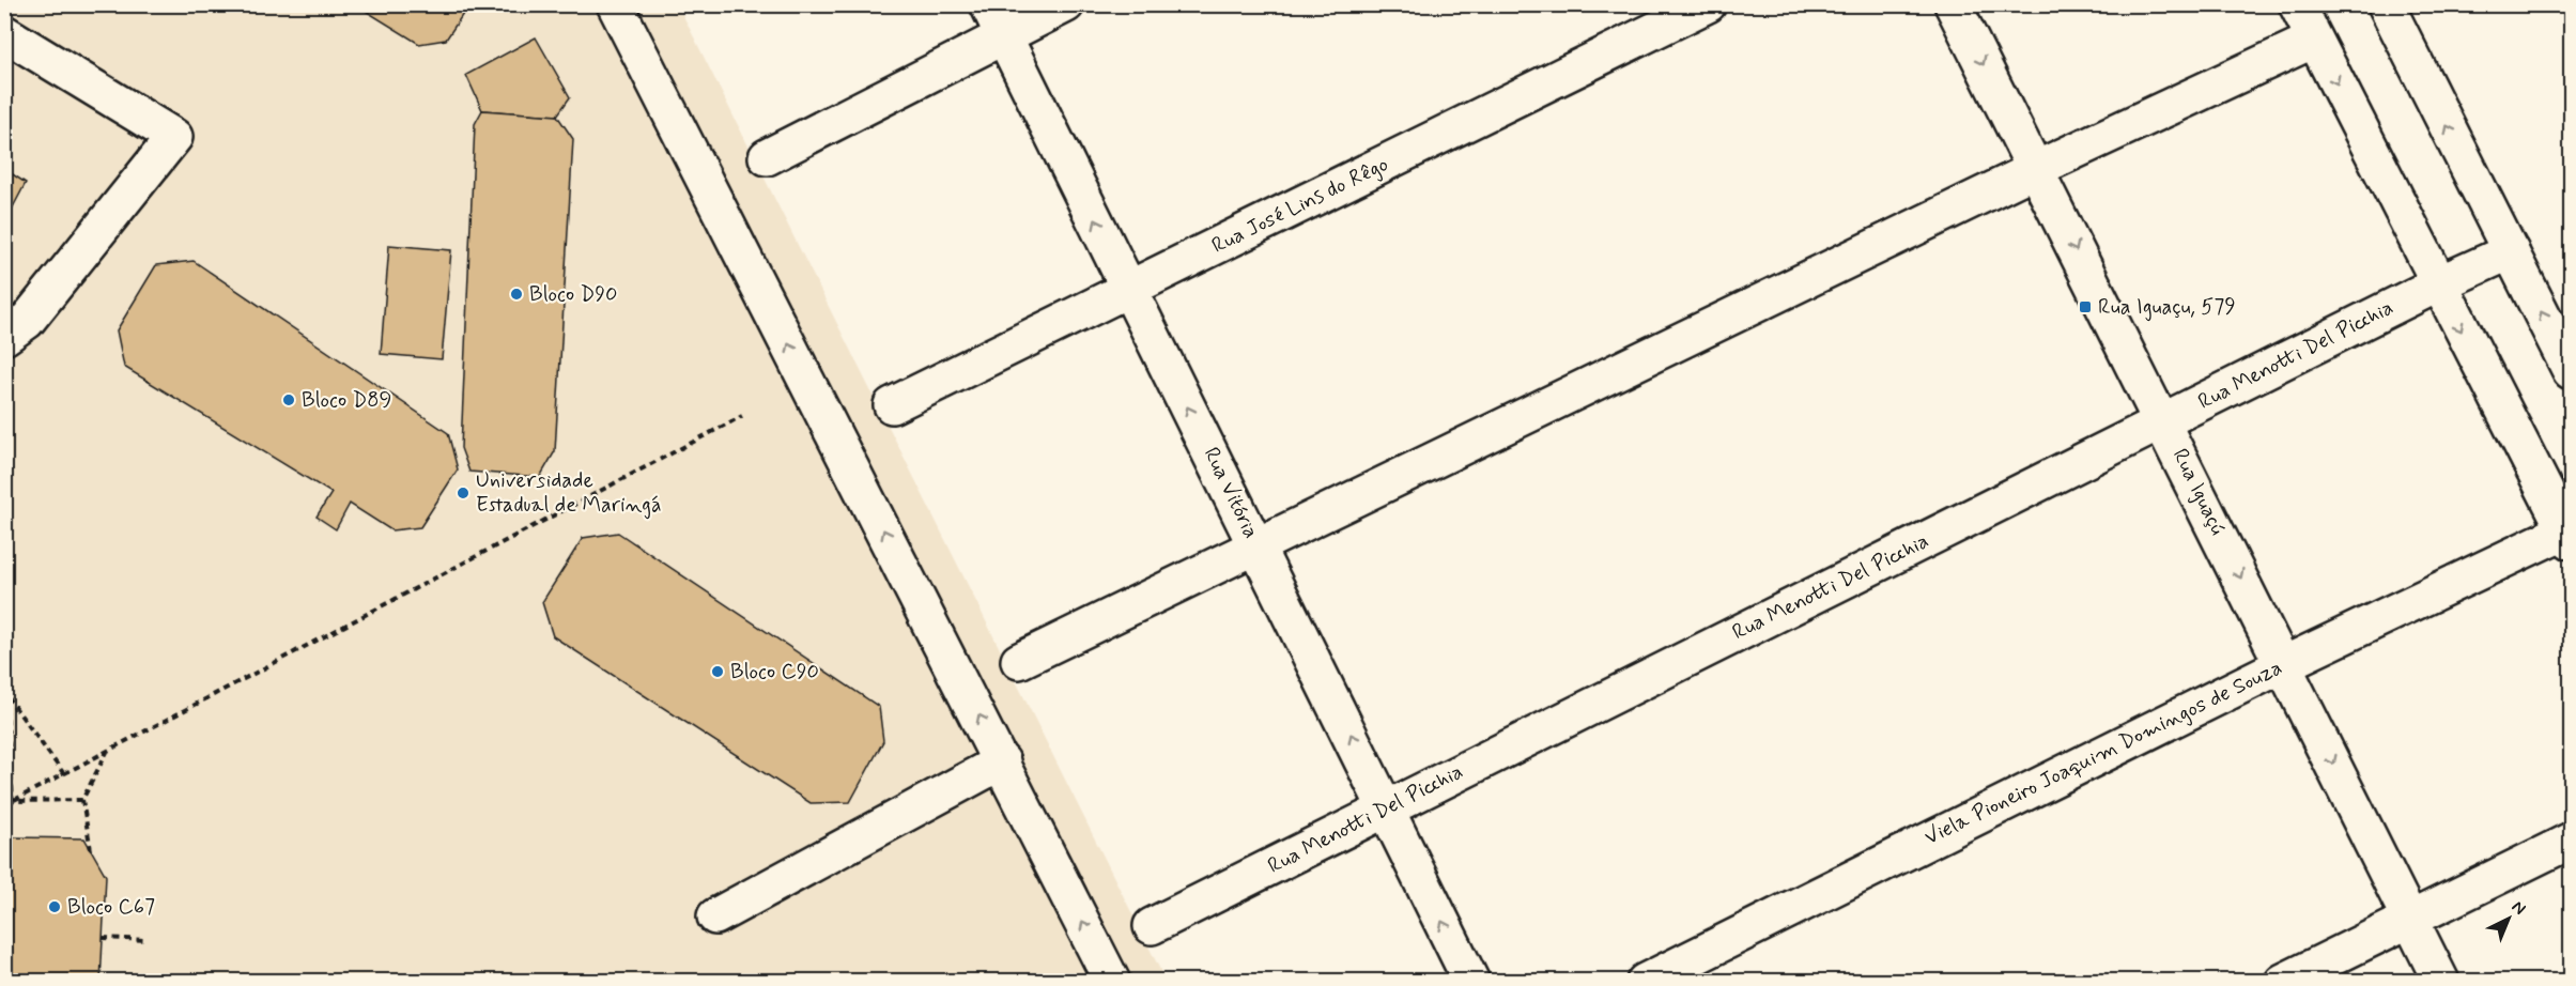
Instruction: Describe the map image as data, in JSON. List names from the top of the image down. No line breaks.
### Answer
{"streets":{"street":["Rua José Lins do Rêgo","Rua Menotti Del Picchia","Rua Iguaçú","Rua Vitória","Viela Pioneiro Joaquim Domingos de Souza"]},"crossings":[["Rua José Lins do Rêgo","Rua Vitória"],["Rua Menotti Del Picchia","Rua Iguaçú"],["Rua Menotti Del Picchia","Rua Vitória"],["Rua Iguaçú","Viela Pioneiro Joaquim Domingos de Souza"]],"one_way":["Rua Vitória"],"places":{"other":["Bloco D90","Bloco D89","Universidade Estadual de Maringá","Bloco C90","Bloco C67"],"transit":["Rua Iguaçu, 579"]},"north":"top right"}
